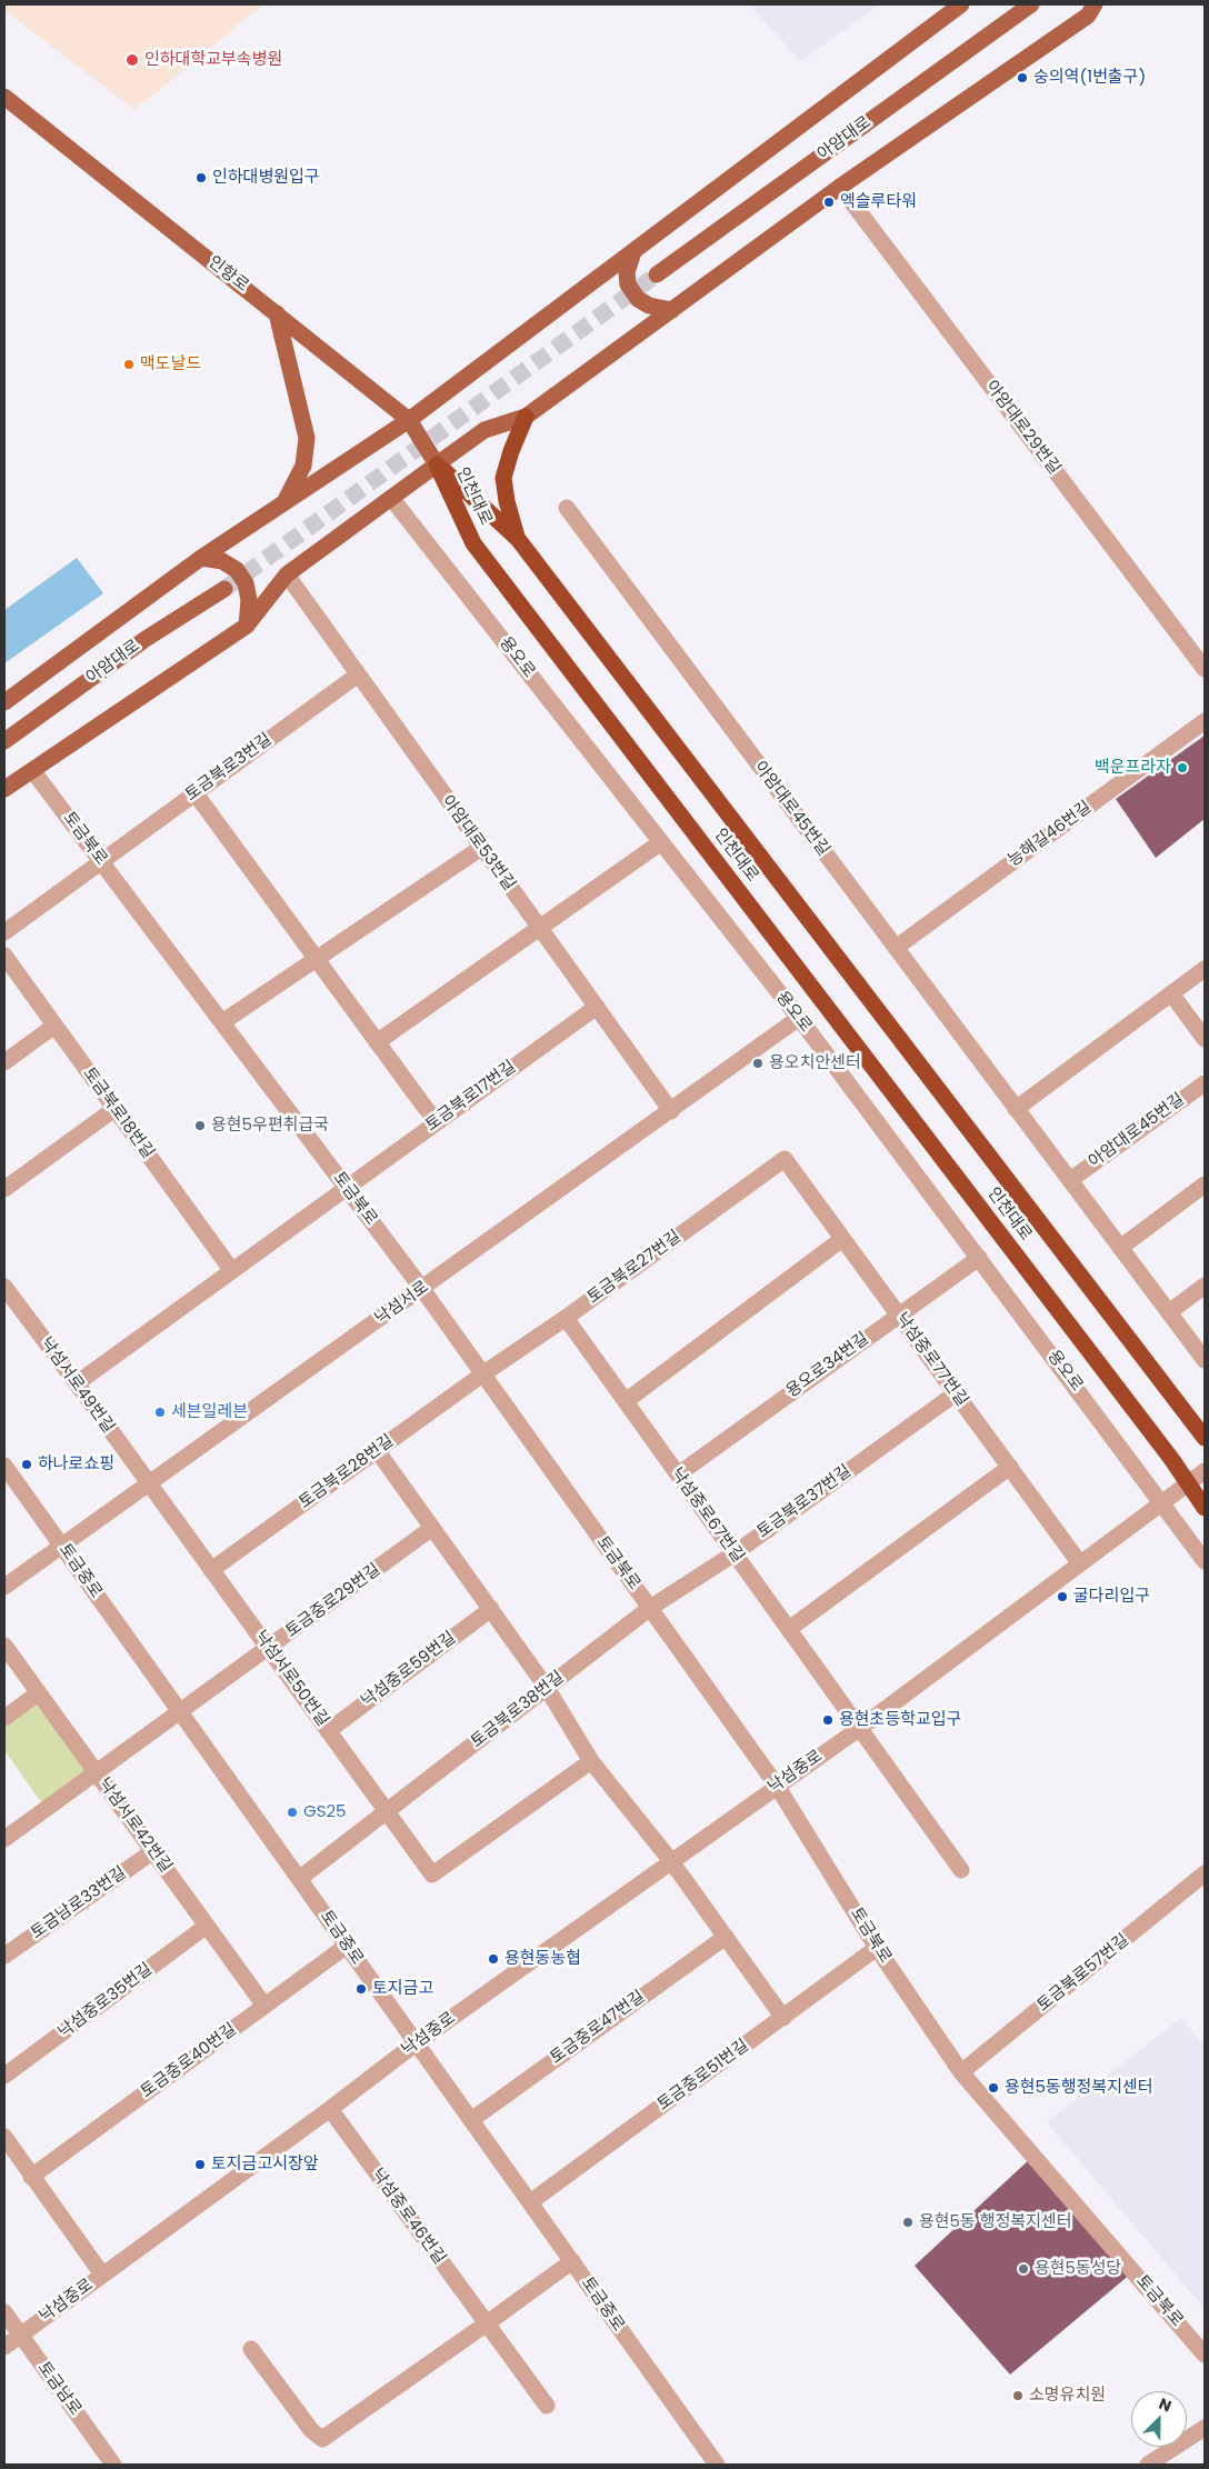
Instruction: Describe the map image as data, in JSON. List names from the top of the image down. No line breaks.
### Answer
{"streets":{"highway":["인천대로"],"main road":["아암대로","인항로"],"street":["아암대로29번길","용오로","토금북로3번길","아암대로45번길","능해길46번길","토금북로","아암대로53번길","토금북로17번길","토금북로18번길","토금북로27번길","낙섬서로","낙섬중로77번길","용오로34번길","낙섬서로49번길","토금북로28번길","토금북로37번길","낙섬중로67번길","토금중로","토금중로29번길","낙섬중로59번길","낙섬서로50번길","토금북로38번길","낙섬중로","낙섬서로42번길","토금남로33번길","토금북로57번길","낙섬중로35번길","토금중로47번길","토금중로40번길","토금중로51번길","낙섬중로46번길","토금남로"]},"crossings":[["인항로","인천대로"],["용오로","낙섬서로"],["용오로","용오로34번길"],["용오로","낙섬중로"],["토금북로3번길","토금북로"],["토금북로3번길","아암대로53번길"],["아암대로45번길","능해길46번길"],["토금북로","토금북로17번길"],["토금북로","토금북로27번길"],["토금북로","낙섬서로"],["토금북로","토금북로28번길"],["토금북로","토금북로37번길"],["토금북로","토금북로38번길"],["토금북로","낙섬중로"],["토금북로","토금북로57번길"],["토금북로","토금중로51번길"],["아암대로53번길","토금북로17번길"],["아암대로53번길","낙섬서로"],["토금북로27번길","낙섬중로77번길"],["토금북로27번길","토금북로28번길"],["토금북로27번길","낙섬중로67번길"],["낙섬서로","낙섬서로49번길"],["낙섬서로","토금중로"],["낙섬서로","낙섬서로50번길"],["낙섬중로77번길","용오로34번길"],["낙섬중로77번길","토금북로37번길"],["낙섬중로77번길","낙섬중로"],["용오로34번길","낙섬중로67번길"],["낙섬서로49번길","낙섬서로50번길"],["토금북로28번길","낙섬서로50번길"],["토금북로37번길","낙섬중로67번길"],["토금북로37번길","토금북로38번길"],["낙섬중로67번길","낙섬중로"],["토금중로","토금중로29번길"],["토금중로","토금북로38번길"],["토금중로","낙섬중로"],["토금중로","토금중로47번길"],["토금중로","토금중로40번길"],["토금중로","토금중로51번길"],["토금중로29번길","낙섬서로50번길"],["토금중로29번길","낙섬서로42번길"],["낙섬중로59번길","낙섬서로50번길"],["낙섬서로50번길","토금북로38번길"],["낙섬중로","낙섬중로46번길"],["낙섬중로","토금남로"],["낙섬서로42번길","토금남로33번길"],["낙섬서로42번길","낙섬중로35번길"],["낙섬서로42번길","토금중로40번길"]],"places":["인하대학교부속병원","숭의역(1번출구)","인하대병원입구","엑슬루타워","맥도날드","백운프라자","용오치안센터","용현5우편취급국","세븐일레븐","하나로쇼핑","굴다리입구","용현초등학교입구","GS25","용현동농협","토지금고","용현5동행정복지센터","토지금고시장앞","용현5동 행정복지센터","용현5동성당","소명유치원"],"north":"top right"}
